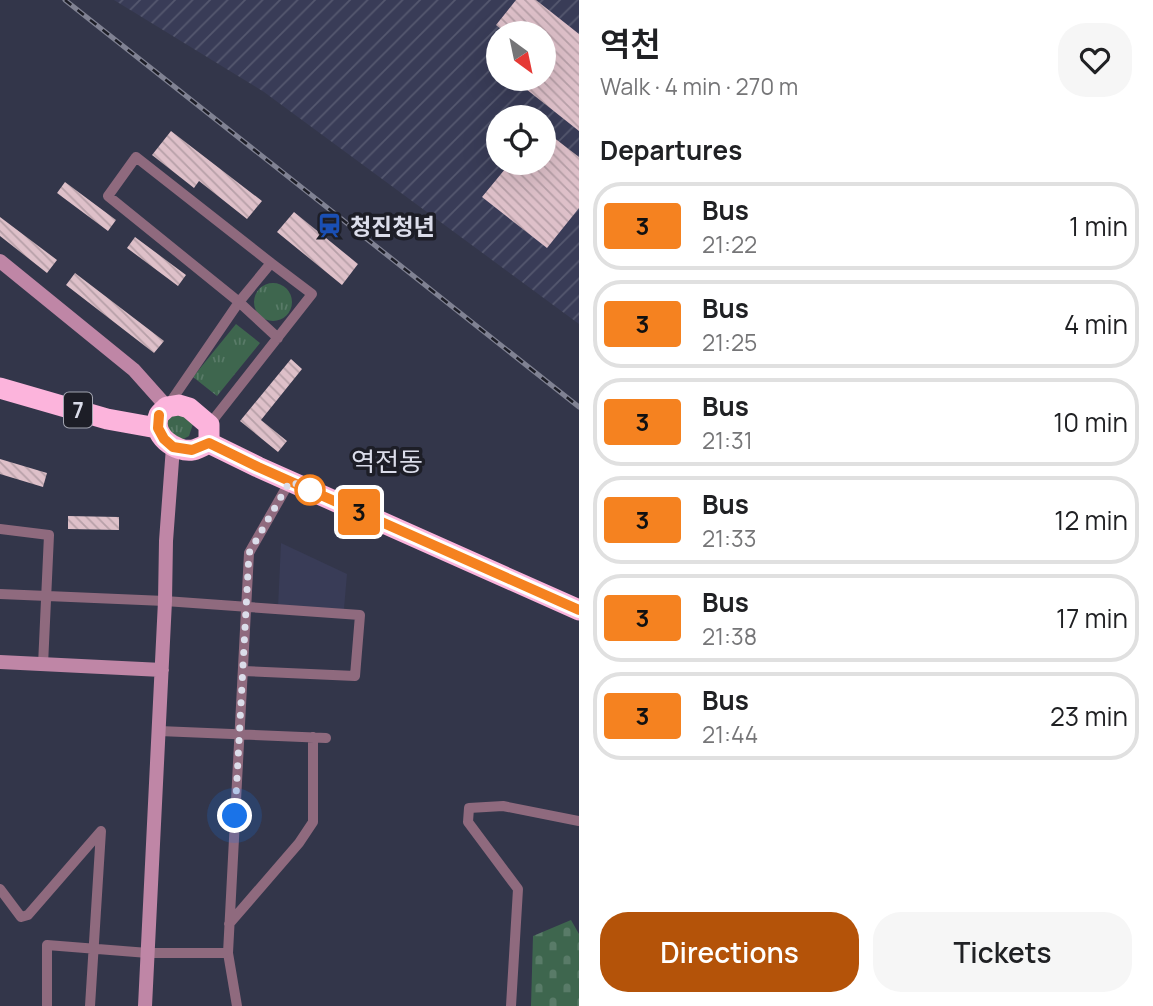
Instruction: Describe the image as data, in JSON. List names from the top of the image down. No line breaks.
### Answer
{"streets":{"highway":["7"]},"districts":["역전동"],"places":{"station":["청진청년"]},"lines":["bus line 3"],"north":"bottom right","page":{"on_map":"3","heading":[["역천","Walk · 4 min · 270 m"],"Departures"],"list":[{"mark":"3","name":"Bus","note":"21:22","value":"1 min"},{"mark":"3","name":"Bus","note":"21:25","value":"4 min"},{"mark":"3","name":"Bus","note":"21:31","value":"10 min"},{"mark":"3","name":"Bus","note":"21:33","value":"12 min"},{"mark":"3","name":"Bus","note":"21:38","value":"17 min"},{"mark":"3","name":"Bus","note":"21:44","value":"23 min"}],"buttons":["Directions","Tickets"]}}
